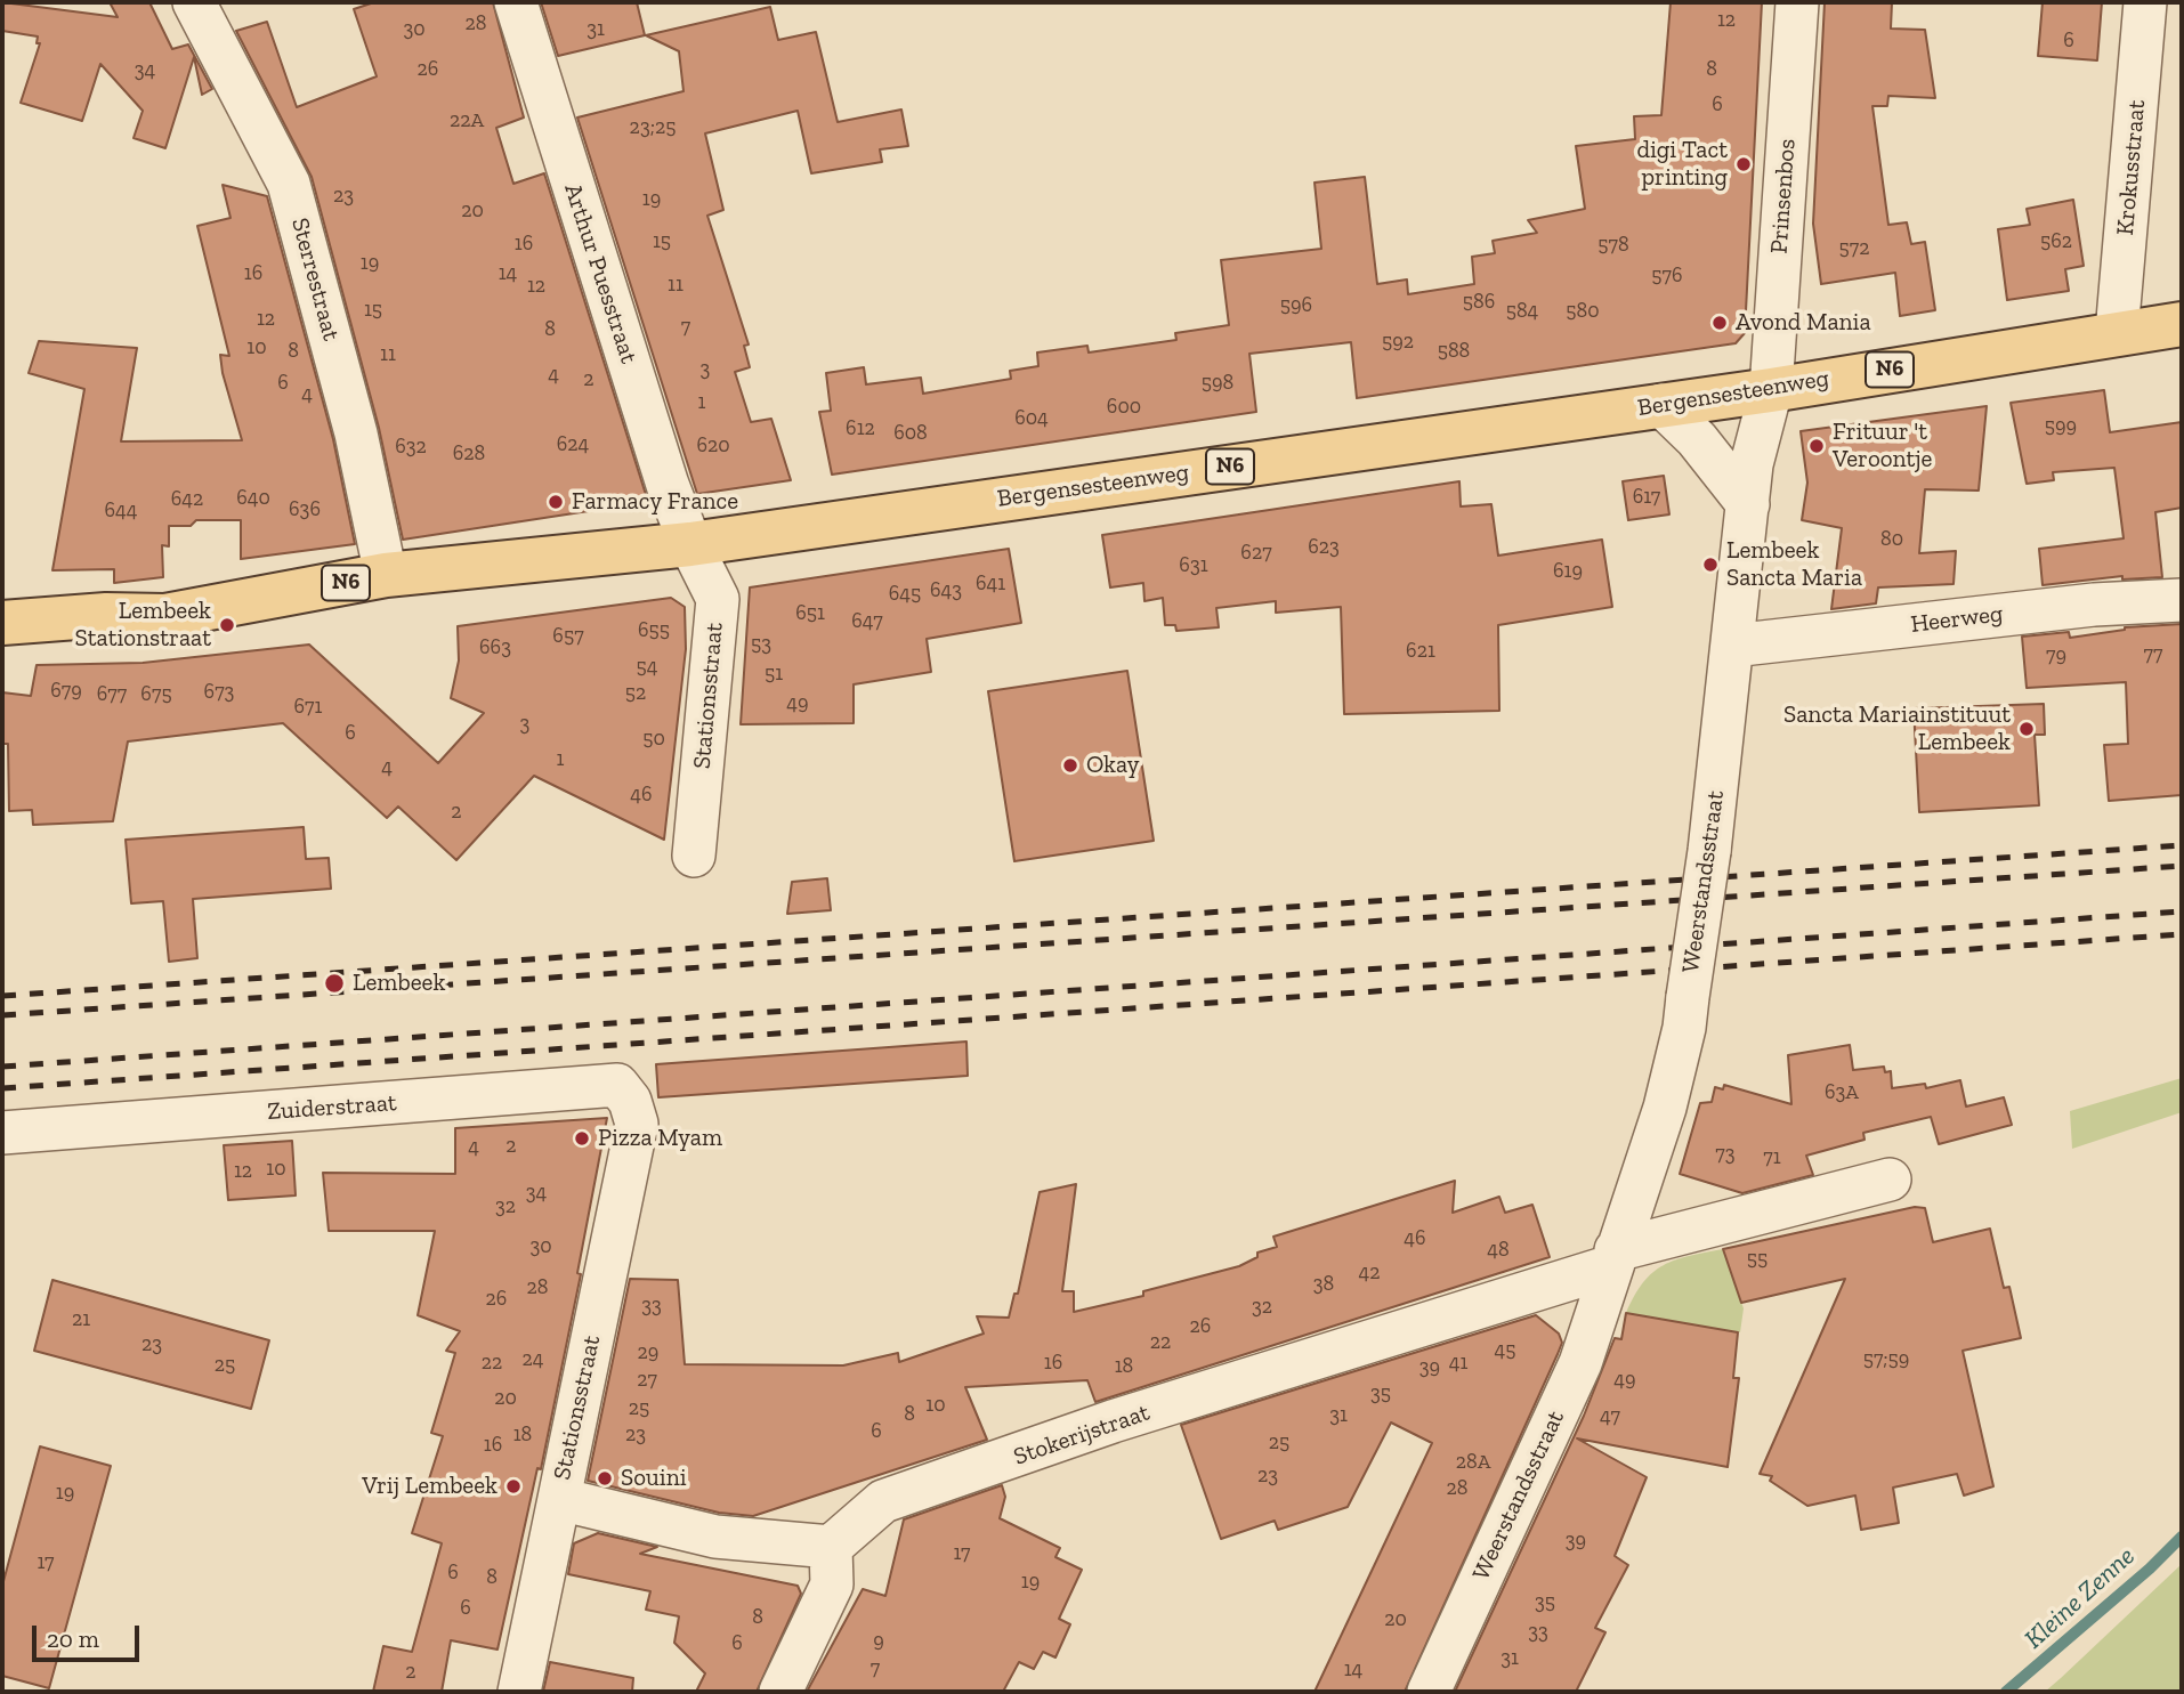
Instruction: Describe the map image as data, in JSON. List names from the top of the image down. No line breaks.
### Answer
{"streets":{"main road":["N6","Bergensesteenweg"],"street":["Krokusstraat","Prinsenbos","Arthur Puesstraat","Sterrestraat","Heerweg","Stationsstraat","Weerstandsstraat","Zuiderstraat","Stokerijstraat"]},"crossings":[["Krokusstraat","Bergensesteenweg"],["Prinsenbos","Bergensesteenweg"],["Prinsenbos","Weerstandsstraat"],["Arthur Puesstraat","Bergensesteenweg"],["Arthur Puesstraat","Stationsstraat"],["Sterrestraat","Bergensesteenweg"],["Bergensesteenweg","Stationsstraat"],["Bergensesteenweg","Weerstandsstraat"],["Heerweg","Weerstandsstraat"],["Stationsstraat","Zuiderstraat"],["Weerstandsstraat","Stokerijstraat"]],"water":["Kleine Zenne"],"places":["digi Tact printing","Avond Mania","Frituur 't Veroontje","Farmacy France","Lembeek Sancta Maria","Lembeek Stationstraat","Sancta Mariainstituut Lembeek","Okay","Lembeek","Pizza Myam","Souini","Vrij Lembeek"],"house_numbers":["12","28","30","31","6","26","8","34","6","22A","23;25","23","19","20","15","562","16","578","572","19","16","14","576","11","12","586","596","15","584","580","12","7","8","592","10","8","588","11","3","4","2","6","598","4","1","600","604","599","612","608","624","620","632","628","617","640","642","636","644","80","623","627","631","619","641","643","645","651","647","655","657","53","663","621","77","79","54","51","679","673","52","677","675","49","671","3","6","50","1","4","46","2","63A","2","4","73","71","10","12","34","32","46","30","48","55","42","38","28","26","33","32","21","26","22","23","45","29","24","57;59","22","16","41","25","18","39","27","49","35","20","10","25","8","31","47","6","18","23","25","16","28A","23","28","19","39","17","17","6","8","19","35","6","8","20","33","9","6","31","7","14","2"],"scale_bar":"20 m"}
